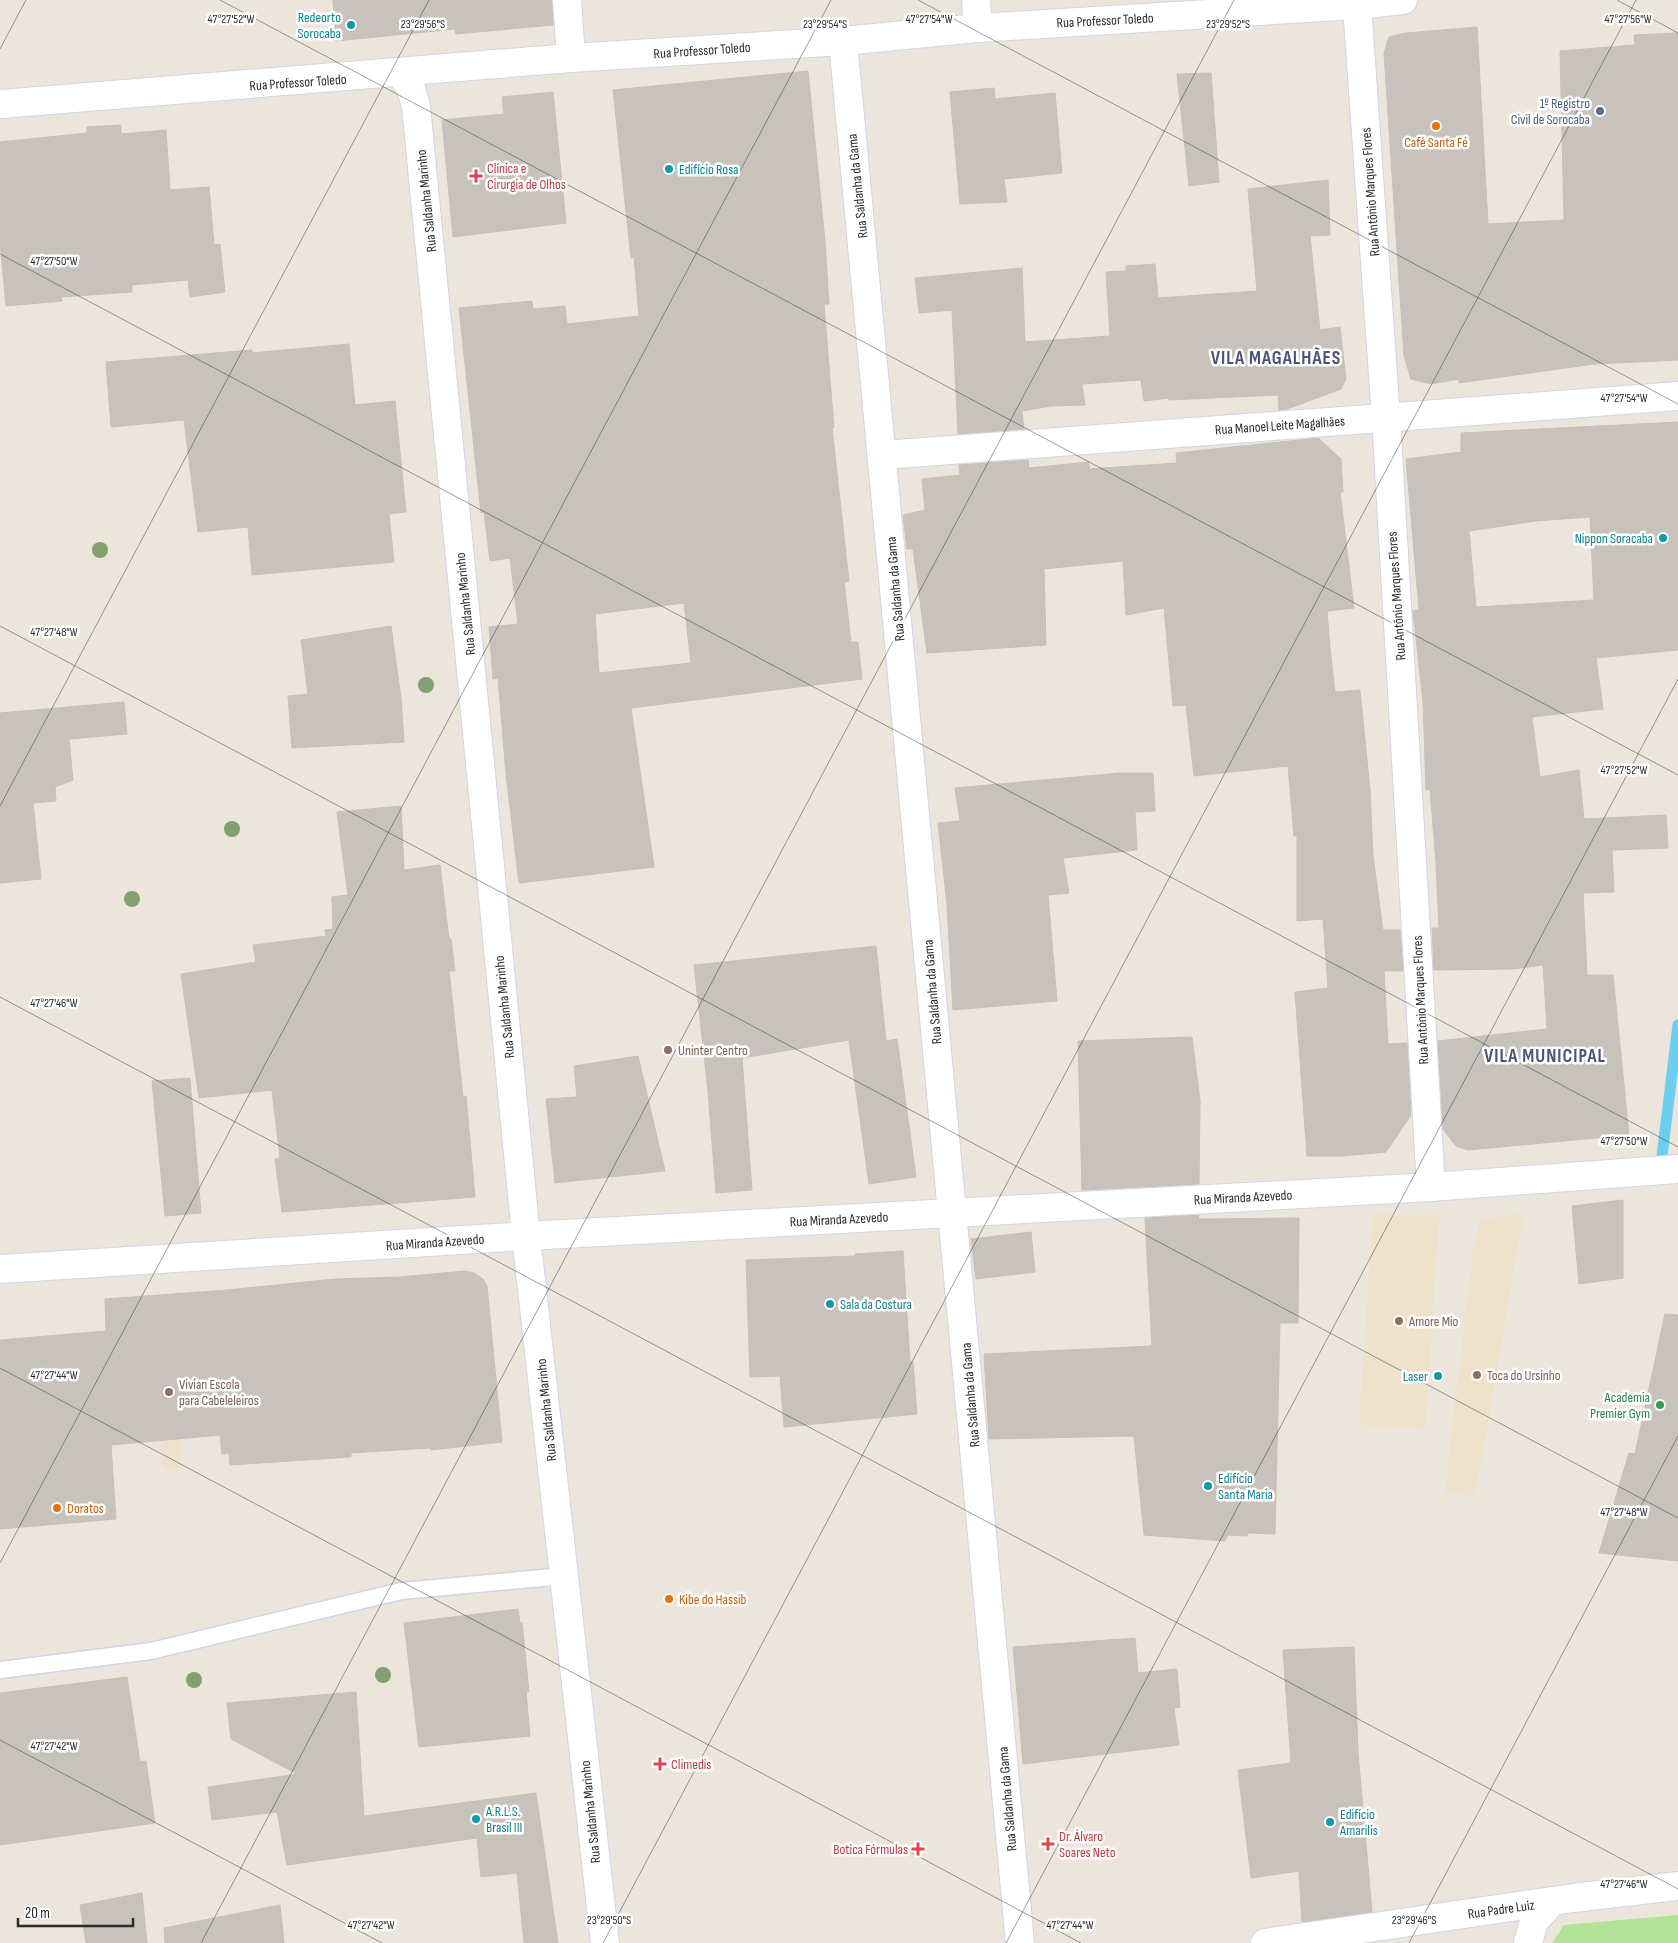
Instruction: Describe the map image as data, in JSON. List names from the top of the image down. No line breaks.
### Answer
{"streets":{"street":["Rua Professor Toledo","Rua Saldanha da Gama","Rua Antônio Marques Flores","Rua Saldanha Marinho","Rua Manoel Leite Magalhães","Rua Miranda Azevedo","Rua Padre Luiz"]},"crossings":[["Rua Professor Toledo","Rua Saldanha da Gama"],["Rua Professor Toledo","Rua Antônio Marques Flores"],["Rua Professor Toledo","Rua Saldanha Marinho"],["Rua Saldanha da Gama","Rua Manoel Leite Magalhães"],["Rua Saldanha da Gama","Rua Miranda Azevedo"],["Rua Antônio Marques Flores","Rua Manoel Leite Magalhães"],["Rua Antônio Marques Flores","Rua Miranda Azevedo"],["Rua Saldanha Marinho","Rua Miranda Azevedo"]],"districts":["VILA MAGALHÃES","VILA MUNICIPAL"],"places":{"other":["Redeorto Sorocaba","1º Registro Civil de Sorocaba","Café Santa Fé","Edifício Rosa","Nippon Soracaba","Uninter Centro","Sala da Costura","Amore Mio","Toca do Ursinho","Laser","Vivian Escola para Cabeleleiros","Academia Premier Gym","Edifício Santa Maria","Doratos","Kibe do Hassib","A.R.L.S. Brasil III","Edifício Amarilis"],"health":["Clínica e Cirurgia de Olhos","Climedis","Dr. Álvaro Soares Neto","Botica Fórmulas"]},"scale_bar":"20 m","coordinates":["47°27'52\"W","47°27'54\"W","47°27'56\"W","23°29'56\"S","23°29'54\"S","23°29'52\"S","47°27'50\"W","47°27'48\"W","47°27'46\"W","47°27'44\"W","47°27'42\"W","23°29'50\"S","23°29'46\"S"]}
